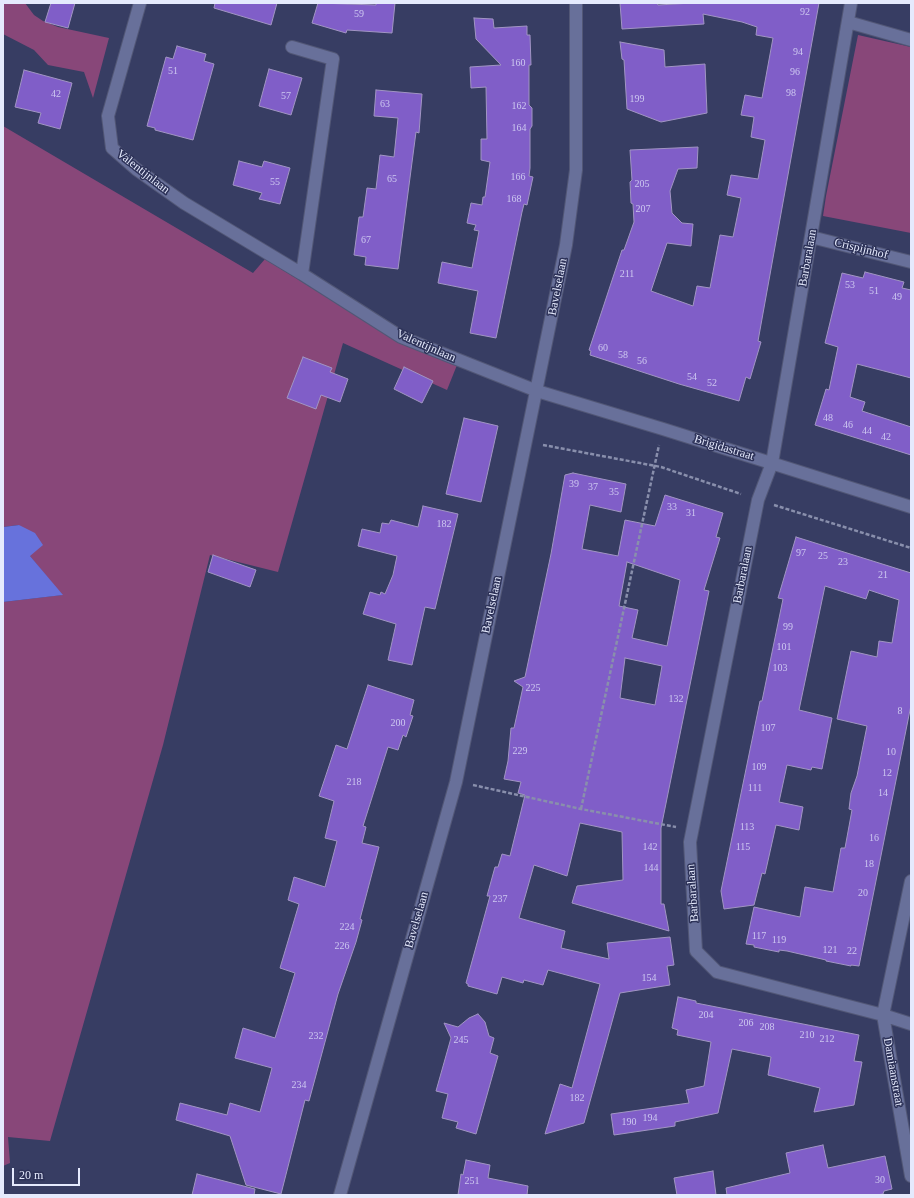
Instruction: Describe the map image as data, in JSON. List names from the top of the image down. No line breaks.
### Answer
{"streets":{"street":["Valentijnlaan","Crispijnhof","Barbaralaan","Bavelselaan","Brigidastraat","Damiaanstraat"]},"crossings":[["Valentijnlaan","Bavelselaan"],["Valentijnlaan","Brigidastraat"],["Crispijnhof","Barbaralaan"],["Barbaralaan","Brigidastraat"],["Barbaralaan","Damiaanstraat"],["Bavelselaan","Brigidastraat"]],"house_numbers":["92","59","94","160","51","96","98","42","57","199","63","162","164","166","65","55","205","168","207","67","211","53","51","49","60","58","56","54","52","48","46","44","42","39","37","35","33","31","182","97","25","23","21","99","101","103","225","132","8","200","107","229","10","109","12","218","111","14","113","16","142","115","18","144","20","237","224","117","119","226","121","22","154","204","206","208","210","232","212","245","234","182","194","190","30","251"],"scale_bar":"20 m"}
